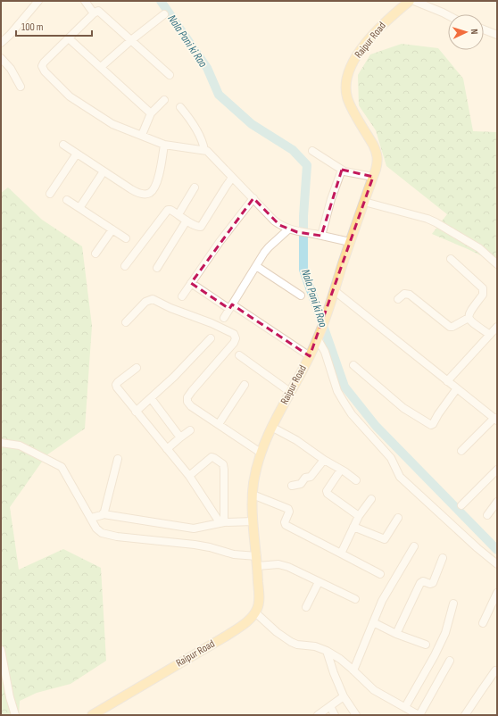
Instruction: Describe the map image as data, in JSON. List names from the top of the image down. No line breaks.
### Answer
{"streets":{"main road":["Raipur Road"]},"water":["Nala Pani ki Rao"],"scale_bar":"100 m","north":"right"}
